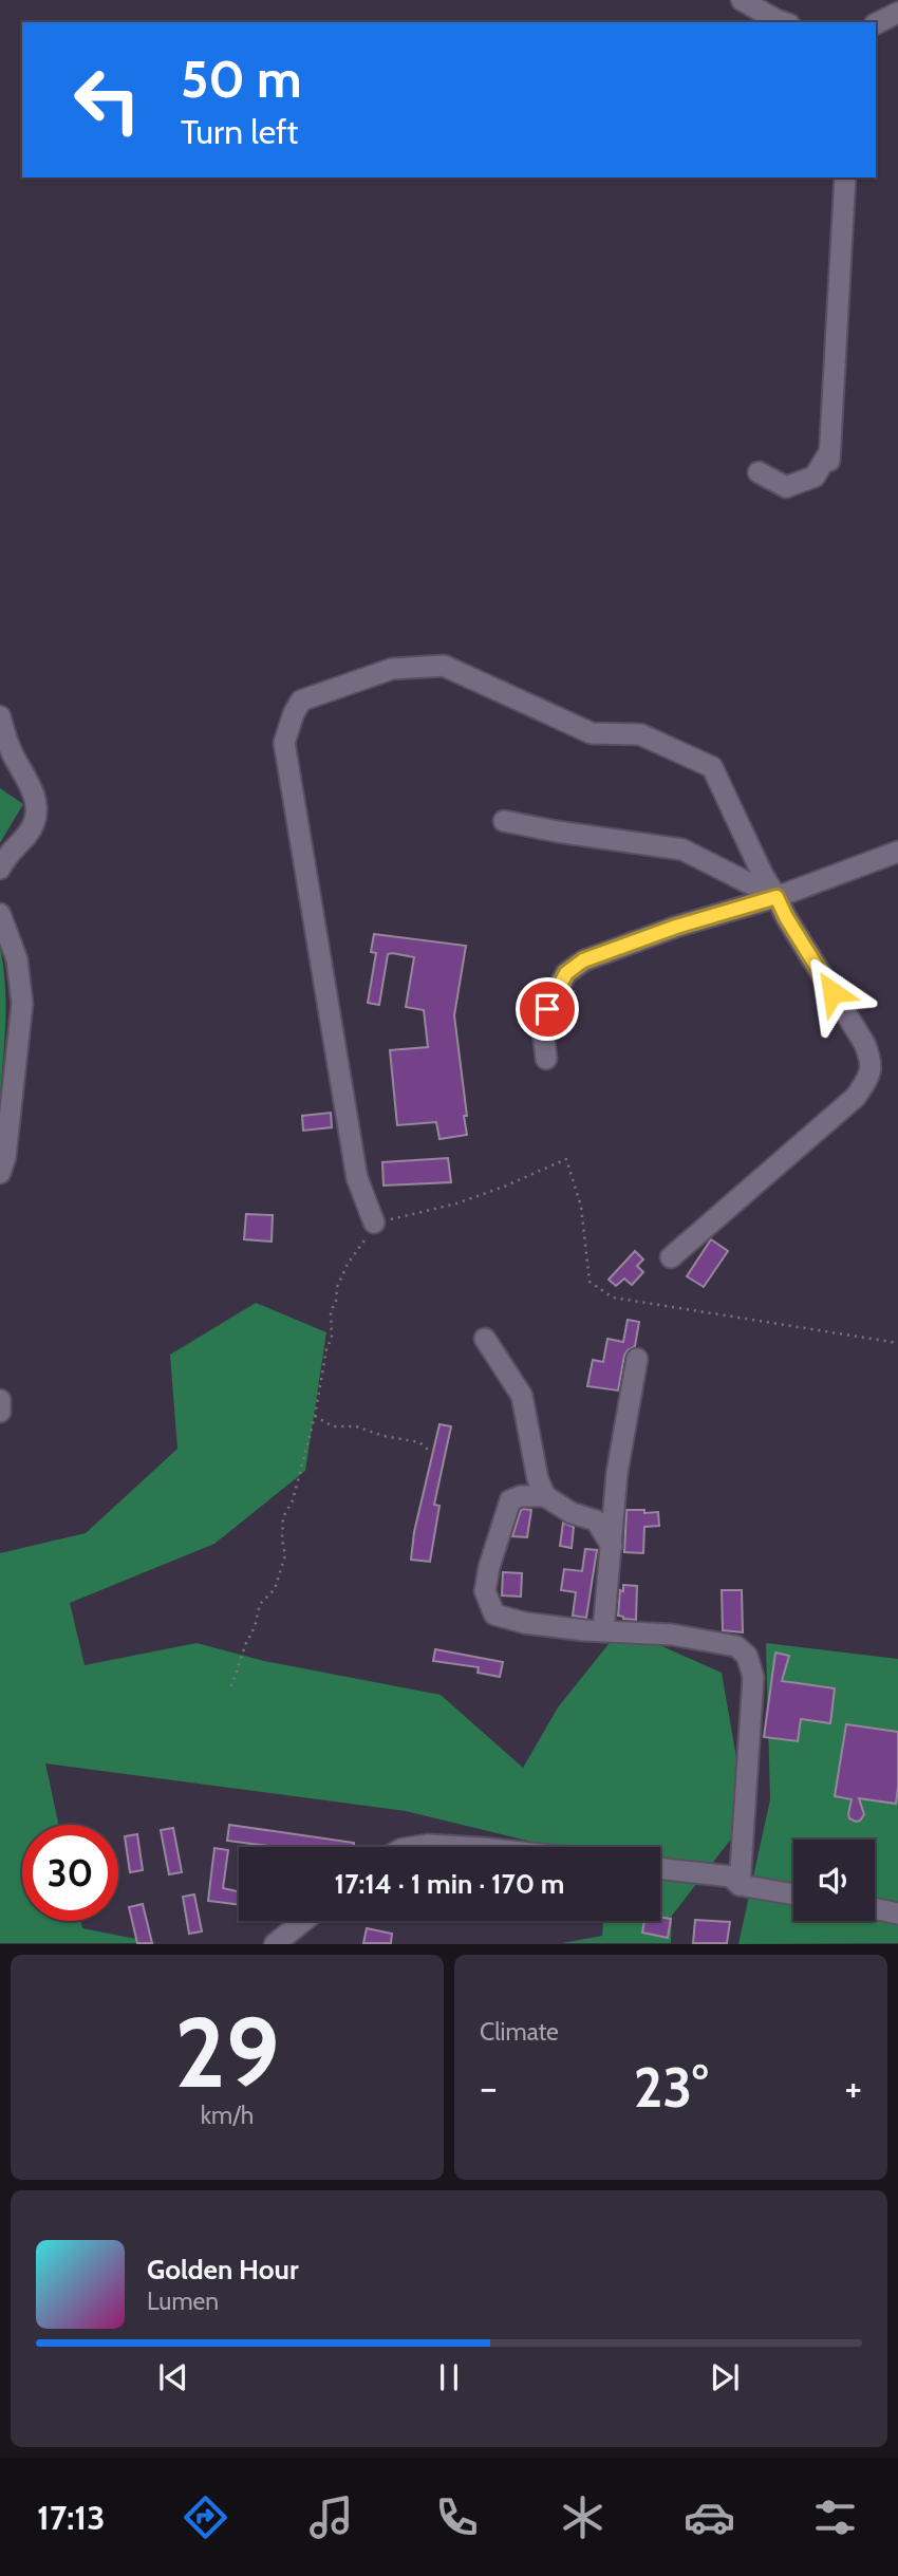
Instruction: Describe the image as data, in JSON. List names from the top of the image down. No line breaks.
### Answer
{"page":{"turn":["50 m","Turn left"],"limit":"30","trip":"17:14 · 1 min · 170 m","tile":[["29","km/h"],"Climate"],"heat":["−","23°","+"],"song":["Golden Hour","Lumen"],"tabs":"17:13"}}
